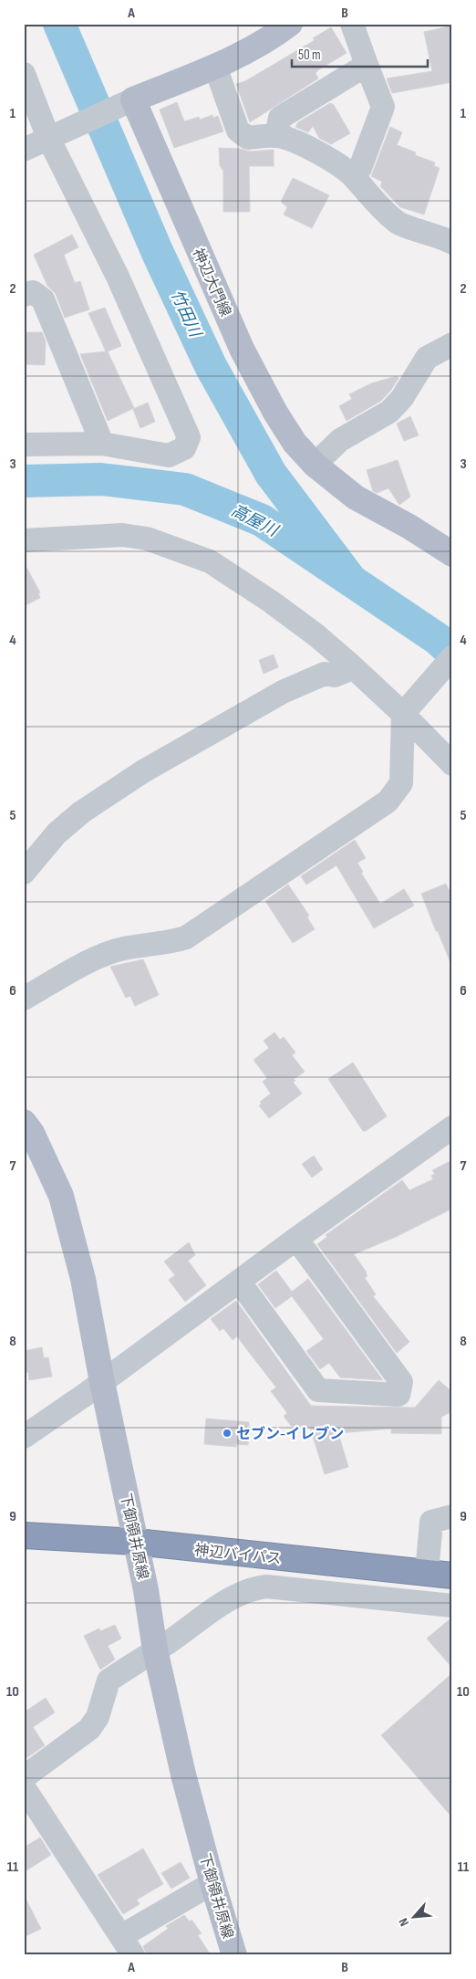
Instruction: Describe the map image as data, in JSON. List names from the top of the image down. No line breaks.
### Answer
{"streets":{"highway":["神辺バイパス"],"main road":["神辺大門線","下御領井原線"]},"crossings":[["下御領井原線","神辺バイパス"]],"water":["竹田川","高屋川"],"places":["セブン-イレブン"],"scale_bar":"50 m","north":"bottom left","grid":{"columns":["A","B"],"rows":["1","2","3","4","5","6","7","8","9","10","11"]}}
